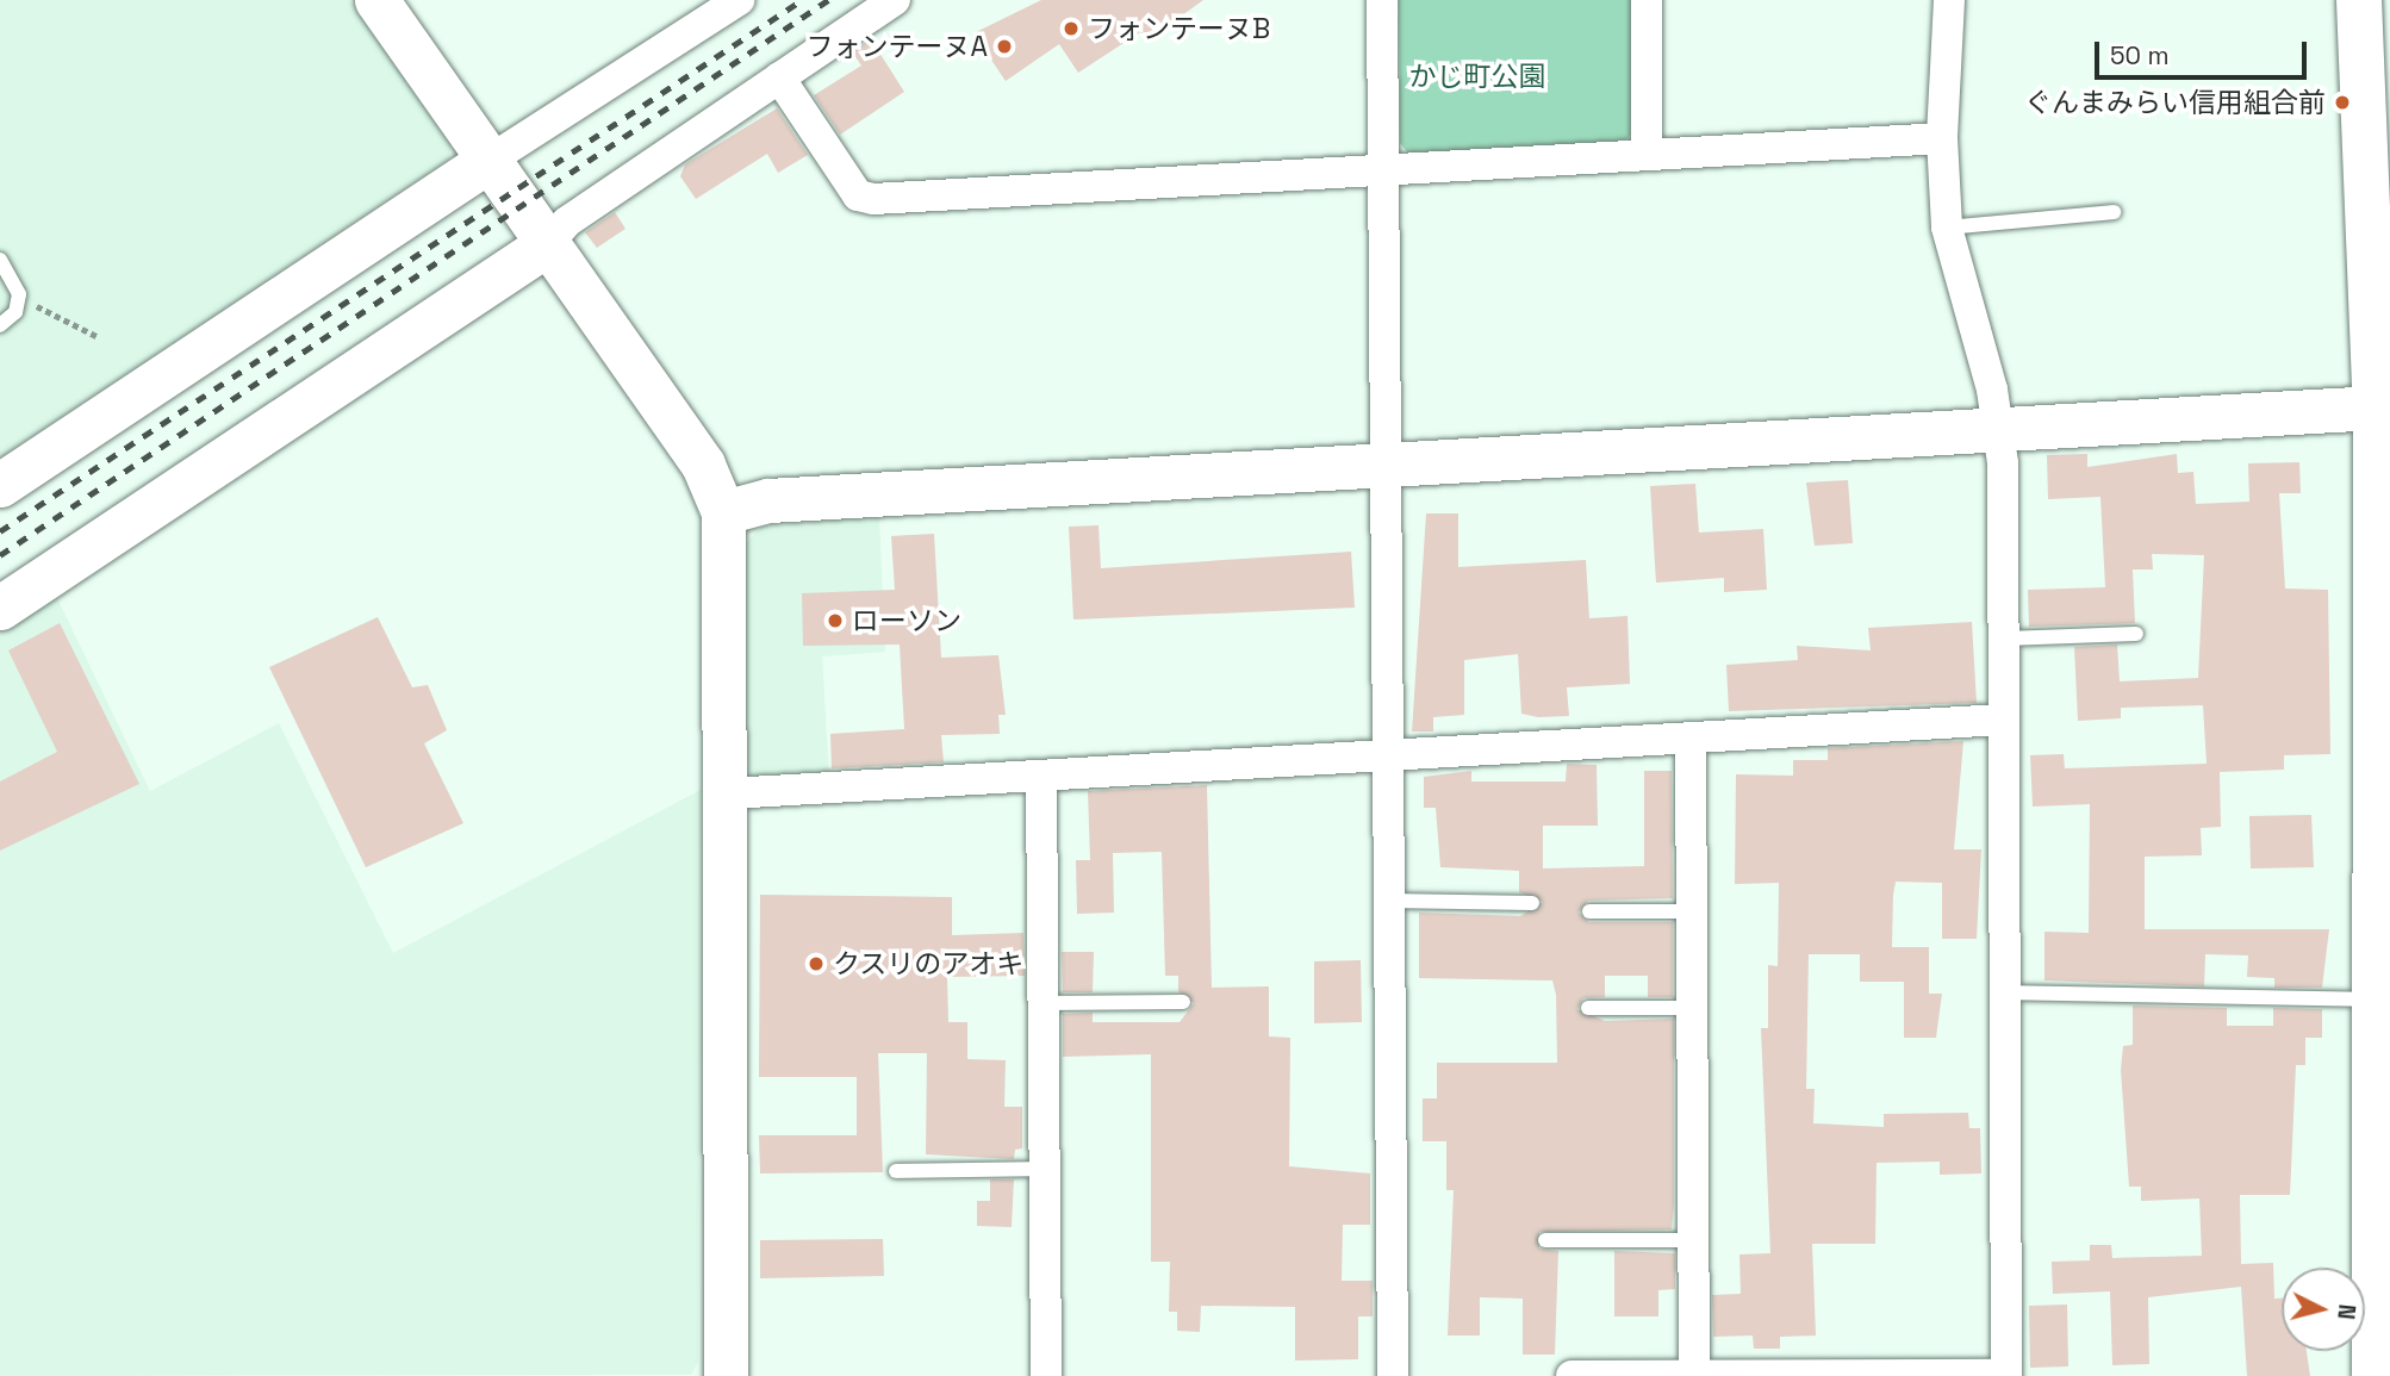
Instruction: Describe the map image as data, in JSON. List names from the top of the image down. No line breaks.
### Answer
{"parks":["かじ町公園"],"places":["フォンテーヌB","フォンテーヌA","ぐんまみらい信用組合前","ローソン","クスリのアオキ"],"scale_bar":"50 m","north":"right"}
